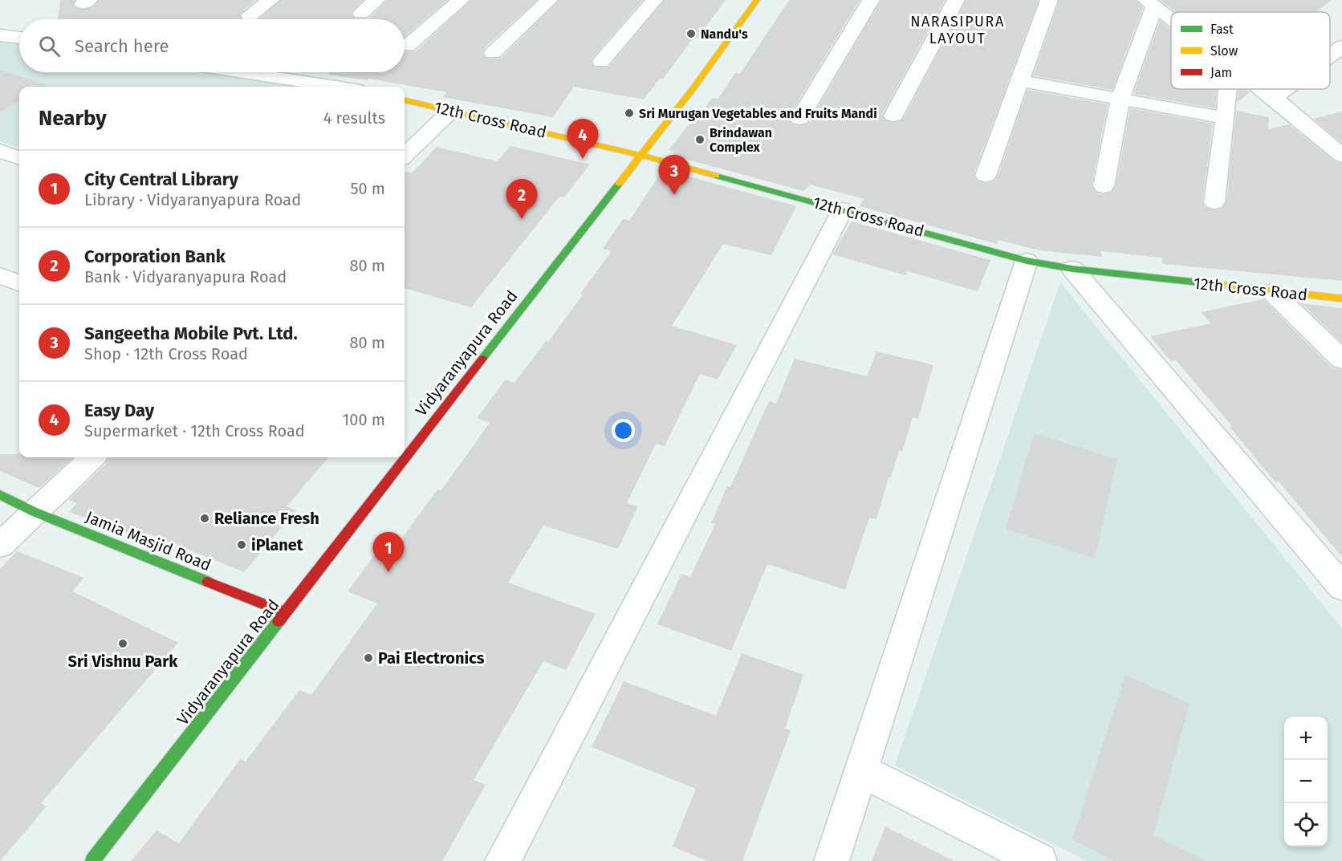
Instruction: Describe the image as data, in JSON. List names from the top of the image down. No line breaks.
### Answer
{"streets":{"street":["12th Cross Road","Vidyaranyapura Road","Jamia Masjid Road"]},"crossings":[["12th Cross Road","Vidyaranyapura Road"],["Vidyaranyapura Road","Jamia Masjid Road"]],"districts":["NARASIPURA LAYOUT"],"places":["Nandu's","Sri Murugan Vegetables and Fruits Mandi","Brindawan Complex","Reliance Fresh","iPlanet","Sri Vishnu Park","Pai Electronics"],"legend":["Fast","Slow","Jam"],"page":{"search":"Search here","heading":["Nearby","4 results"],"pins":["4","3","2","1"],"list":[{"mark":"1","name":"City Central Library","note":"Library · Vidyaranyapura Road","value":"50 m"},{"mark":"2","name":"Corporation Bank","note":"Bank · Vidyaranyapura Road","value":"80 m"},{"mark":"3","name":"Sangeetha Mobile Pvt. Ltd.","note":"Shop · 12th Cross Road","value":"80 m"},{"mark":"4","name":"Easy Day","note":"Supermarket · 12th Cross Road","value":"100 m"}],"map_buttons":["+","−"]}}
